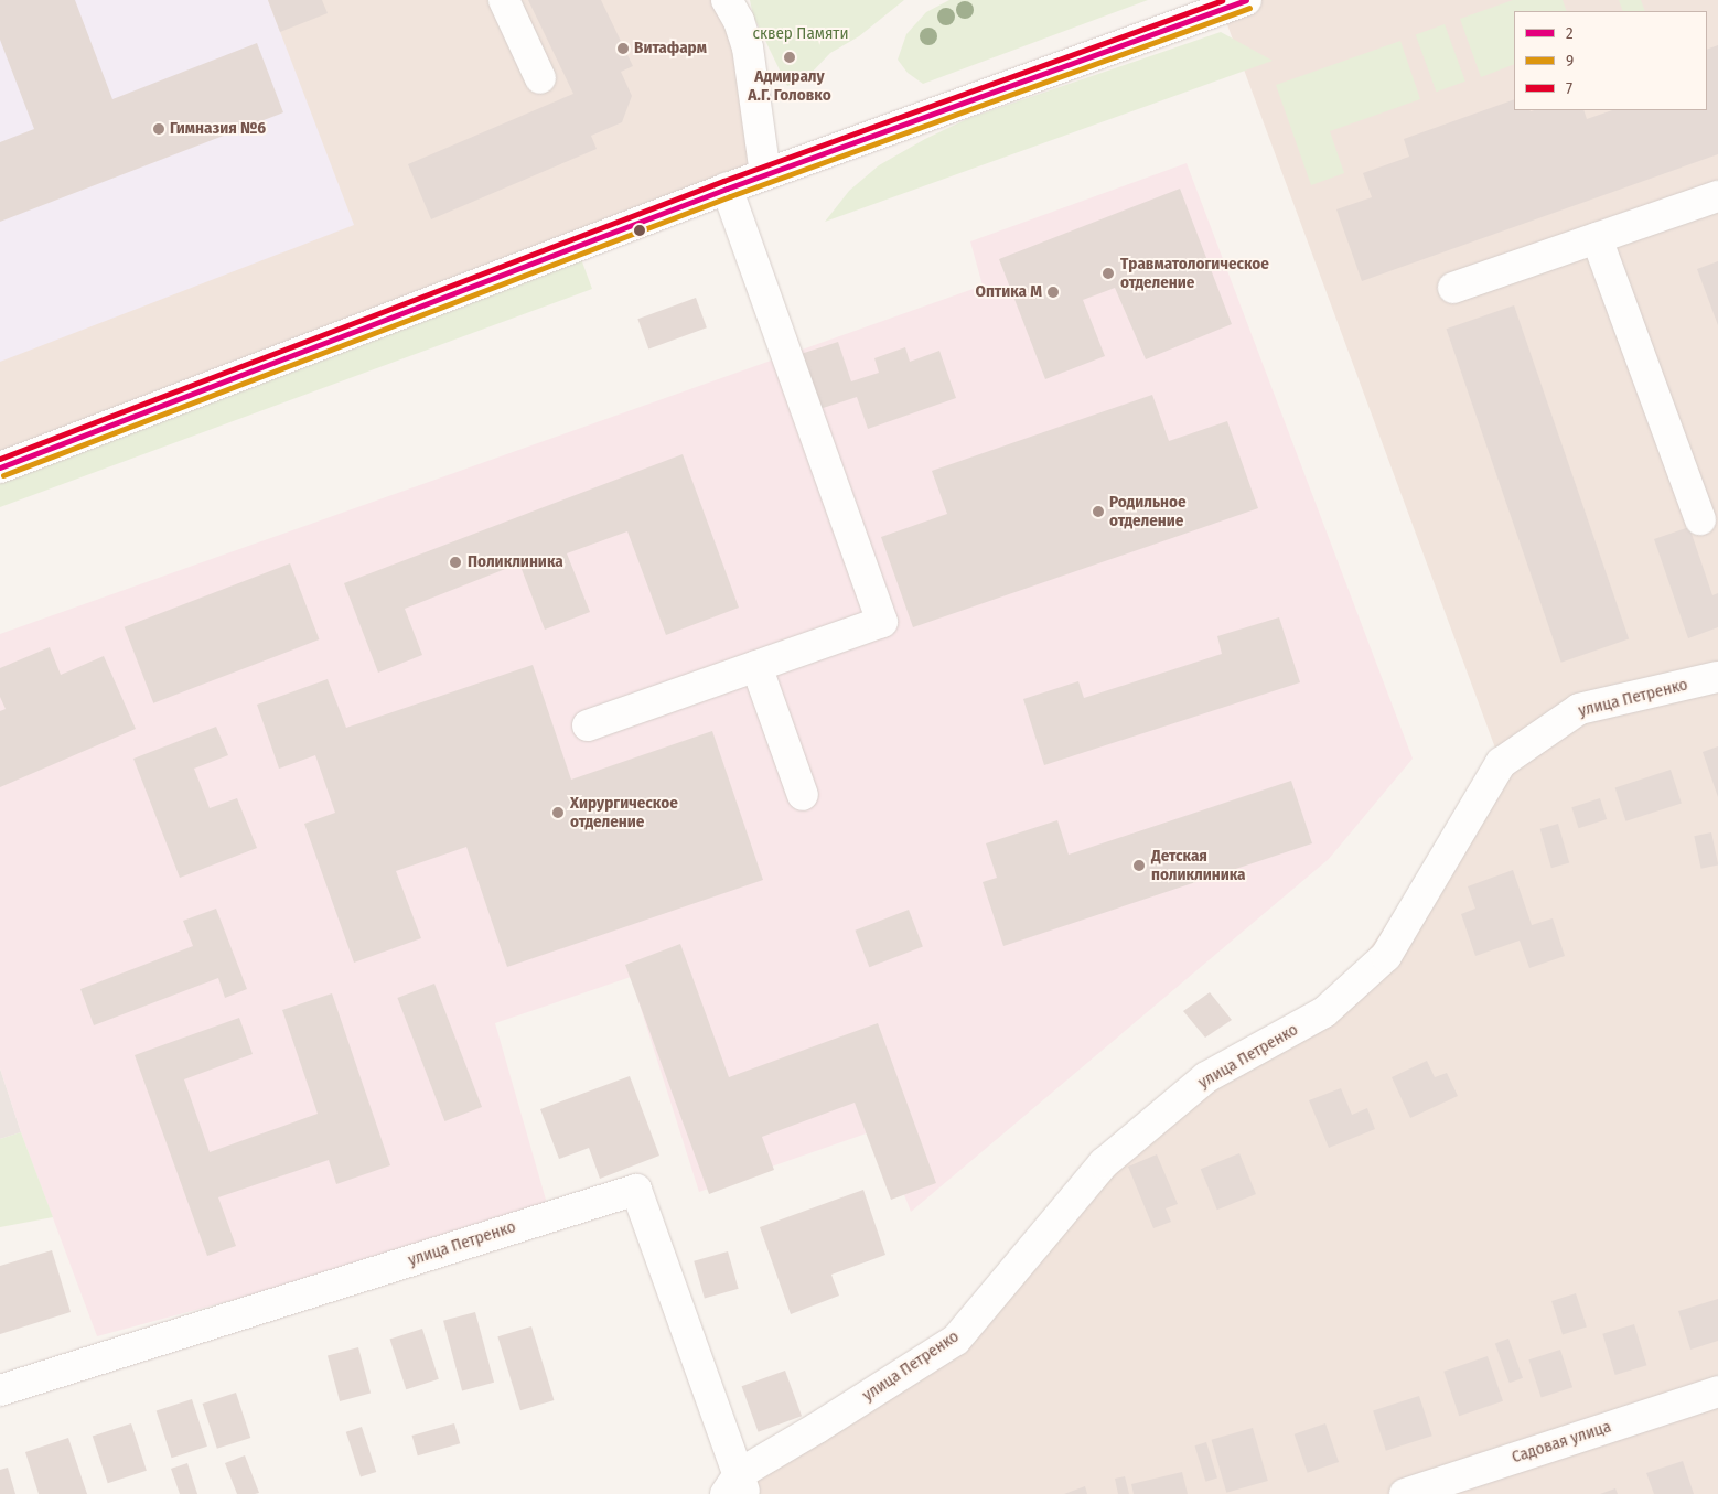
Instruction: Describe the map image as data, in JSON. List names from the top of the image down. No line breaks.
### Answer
{"streets":{"street":["улица Петренко","Садовая улица"]},"parks":["сквер Памяти"],"places":["Витафарм","Адмиралу А.Г. Головко","Гимназия №6","Травматологическое отделение","Оптика М","Родильное отделение","Поликлиника","Хирургическое отделение","Детская поликлиника"],"lines":["transit line 2","transit line 7","transit line 9"],"legend":["2","9","7"]}
